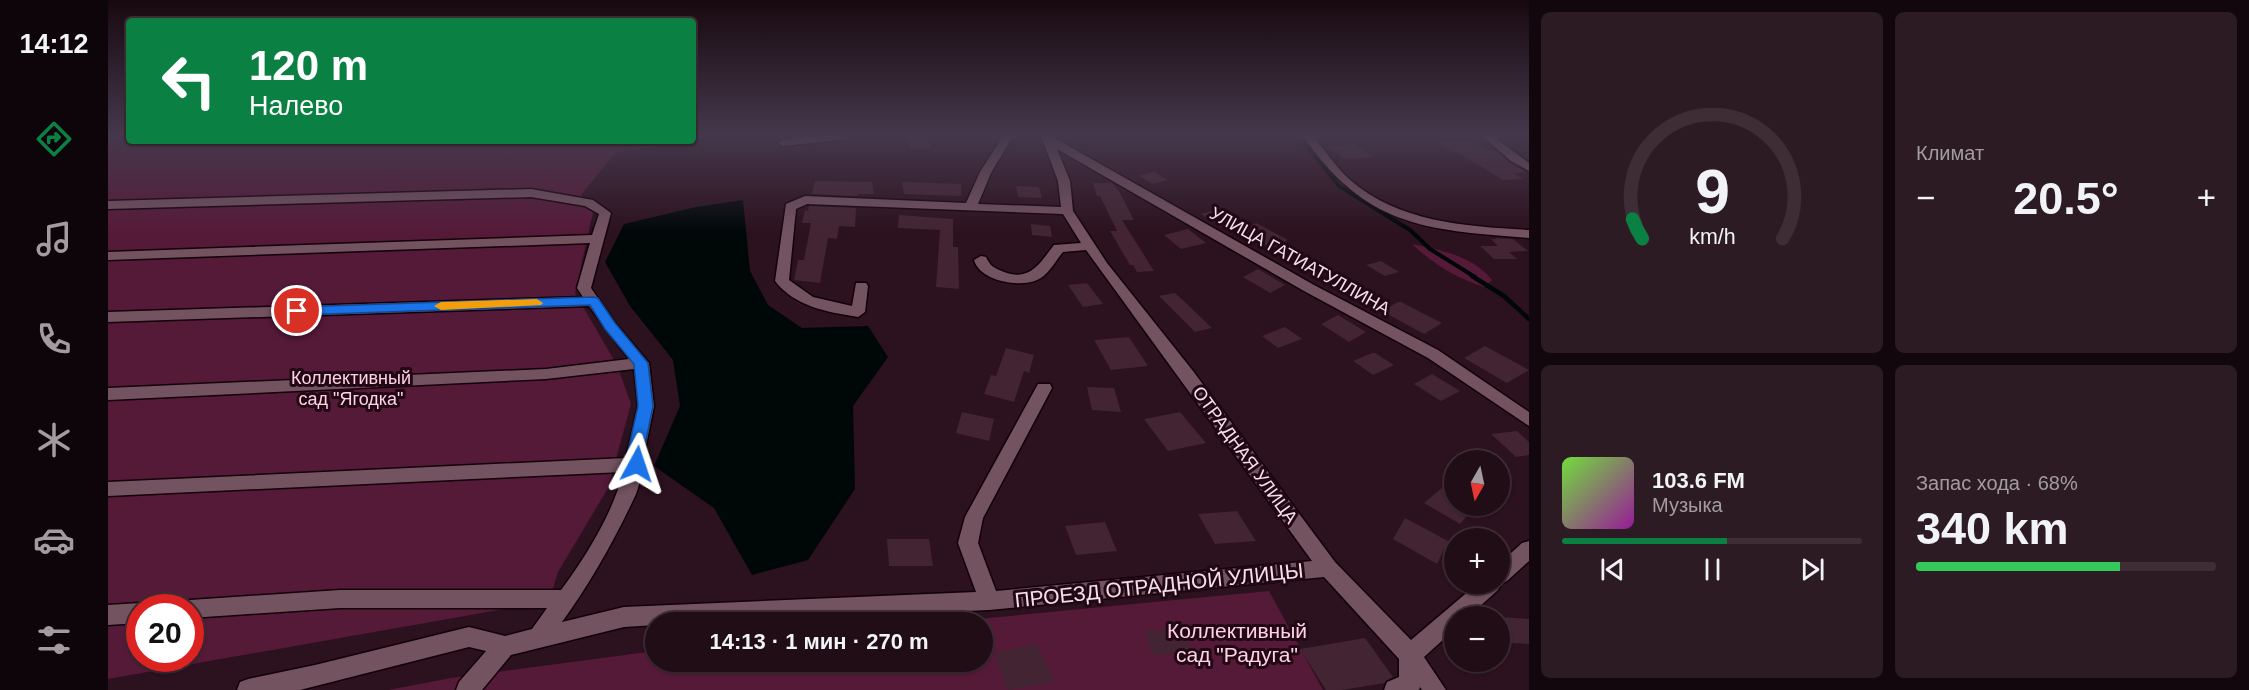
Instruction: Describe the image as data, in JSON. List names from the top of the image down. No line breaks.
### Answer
{"streets":{"street":["УЛИЦА ГАТИАТУЛЛИНА","ОТРАДНАЯ УЛИЦА","ПРОЕЗД ОТРАДНОЙ УЛИЦЫ"]},"crossings":[["ОТРАДНАЯ УЛИЦА","ПРОЕЗД ОТРАДНОЙ УЛИЦЫ"]],"parks":["Коллективный сад \"Ягодка\"","Коллективный сад \"Радуга\""],"north":"bottom","page":{"tabs":"14:12","tile":["Климат",["Запас хода · 68%","340 km"]],"turn":["120 m","Налево"],"heat":["−","20.5°","+"],"map_buttons":["+","−"],"song":["103.6 FM","Музыка"],"limit":"20","trip":"14:13 · 1 мин · 270 m","gauge":["9","km/h"]}}
